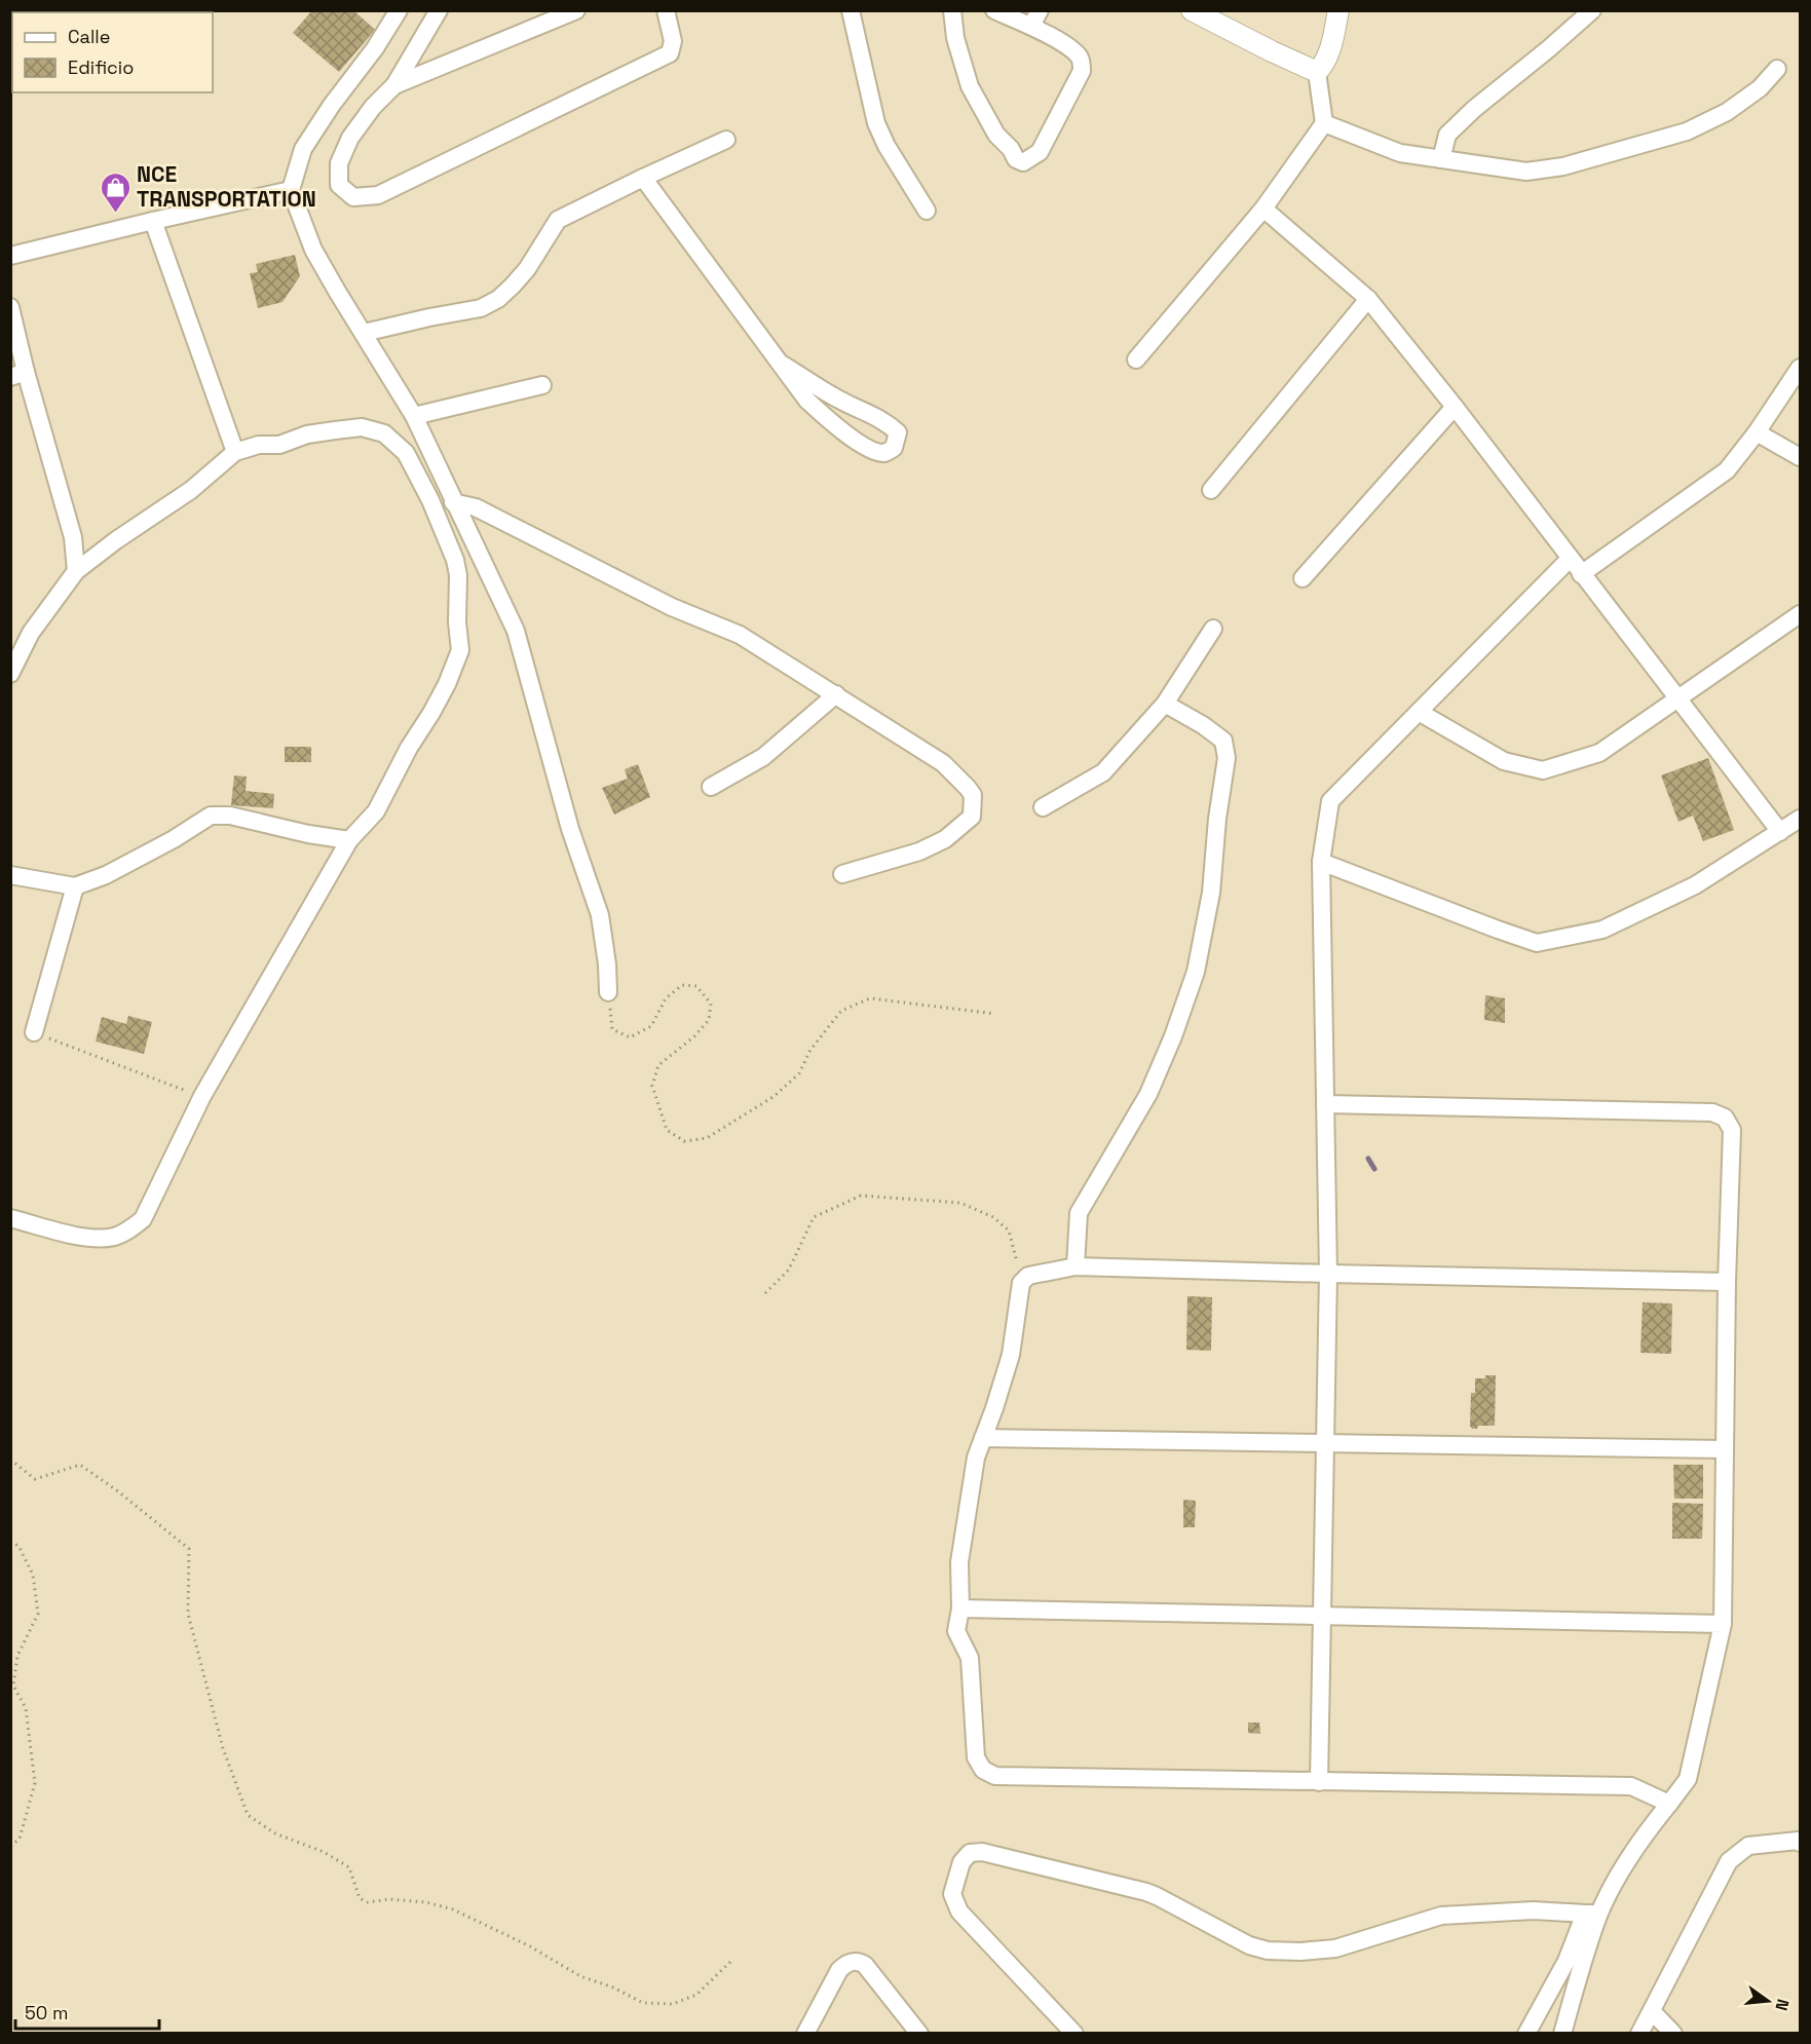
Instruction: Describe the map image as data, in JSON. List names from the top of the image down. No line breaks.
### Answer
{"places":{"shop":["NCE TRANSPORTATION"]},"legend":["Calle","Edificio"],"scale_bar":"50 m","north":"right"}
